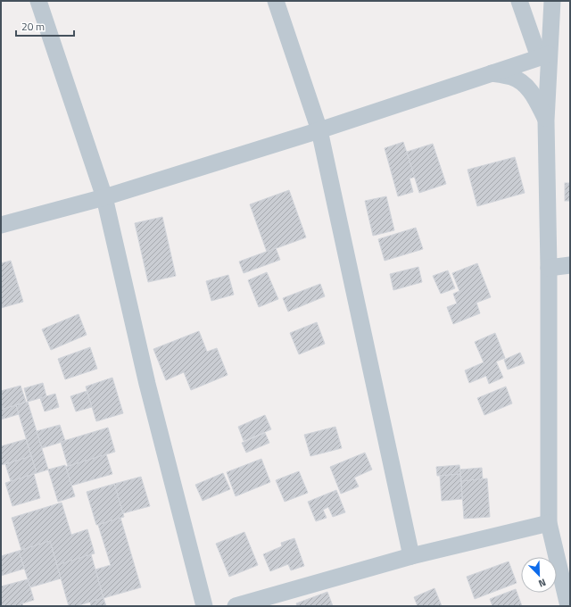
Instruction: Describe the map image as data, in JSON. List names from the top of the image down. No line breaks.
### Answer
{"scale_bar":"20 m","north":"bottom right"}
